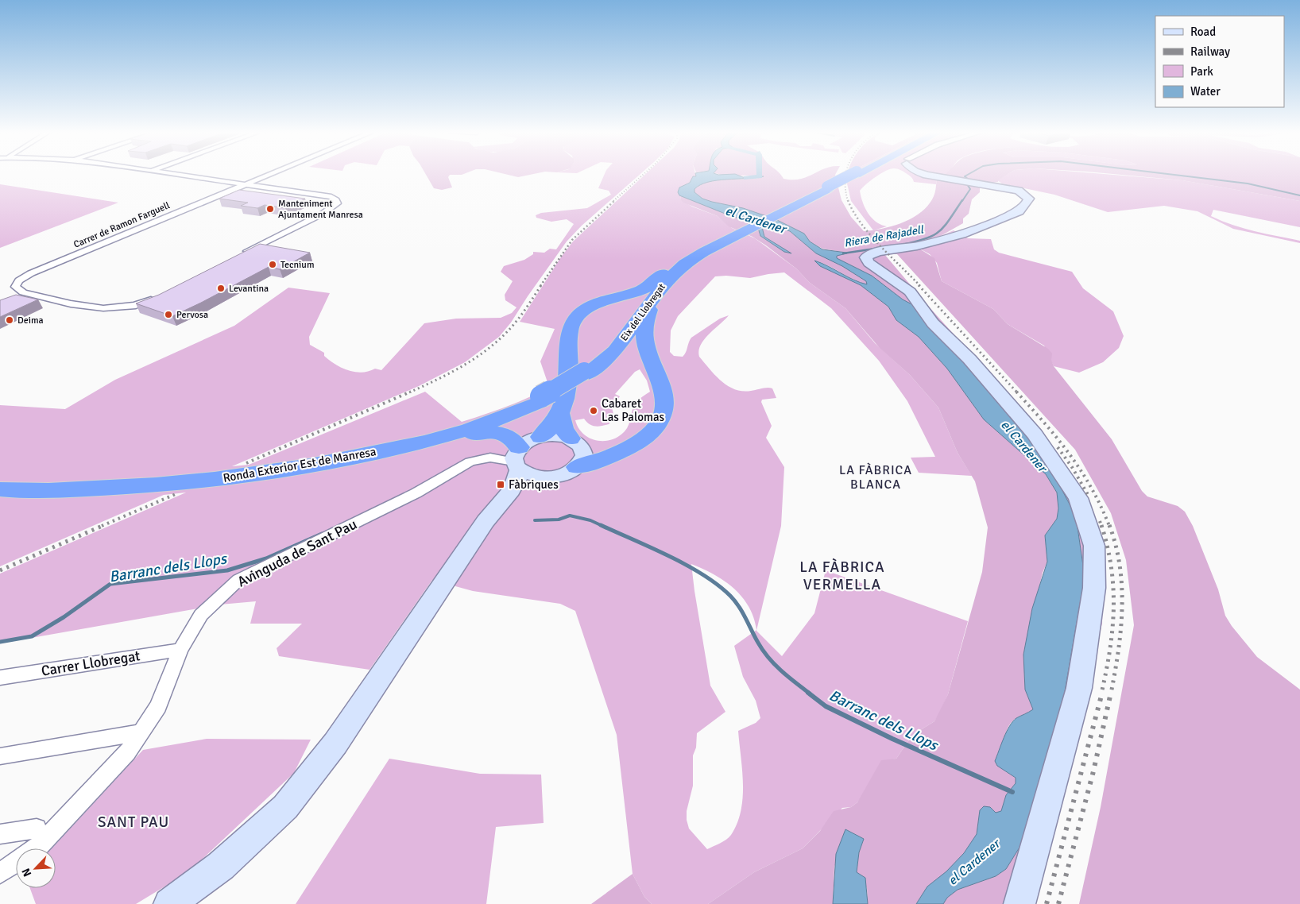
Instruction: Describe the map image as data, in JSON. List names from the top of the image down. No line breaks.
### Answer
{"streets":{"highway":["Eix del Llobregat","Ronda Exterior Est de Manresa"],"street":["Carrer de Ramon Farguell","Avinguda de Sant Pau","Carrer Llobregat"]},"crossings":[["Eix del Llobregat","Ronda Exterior Est de Manresa"],["Avinguda de Sant Pau","Carrer Llobregat"]],"districts":["LA FÀBRICA BLANCA","LA FÀBRICA VERMELLA","SANT PAU"],"water":["el Cardener","Riera de Rajadell","Barranc dels Llops"],"places":{"other":["Manteniment Ajuntament Manresa","Tecnium","Levantina","Pervosa","Deima","Cabaret Las Palomas"],"transit":["Fàbriques"]},"legend":["Road","Railway","Park","Water"],"north":"bottom left"}
